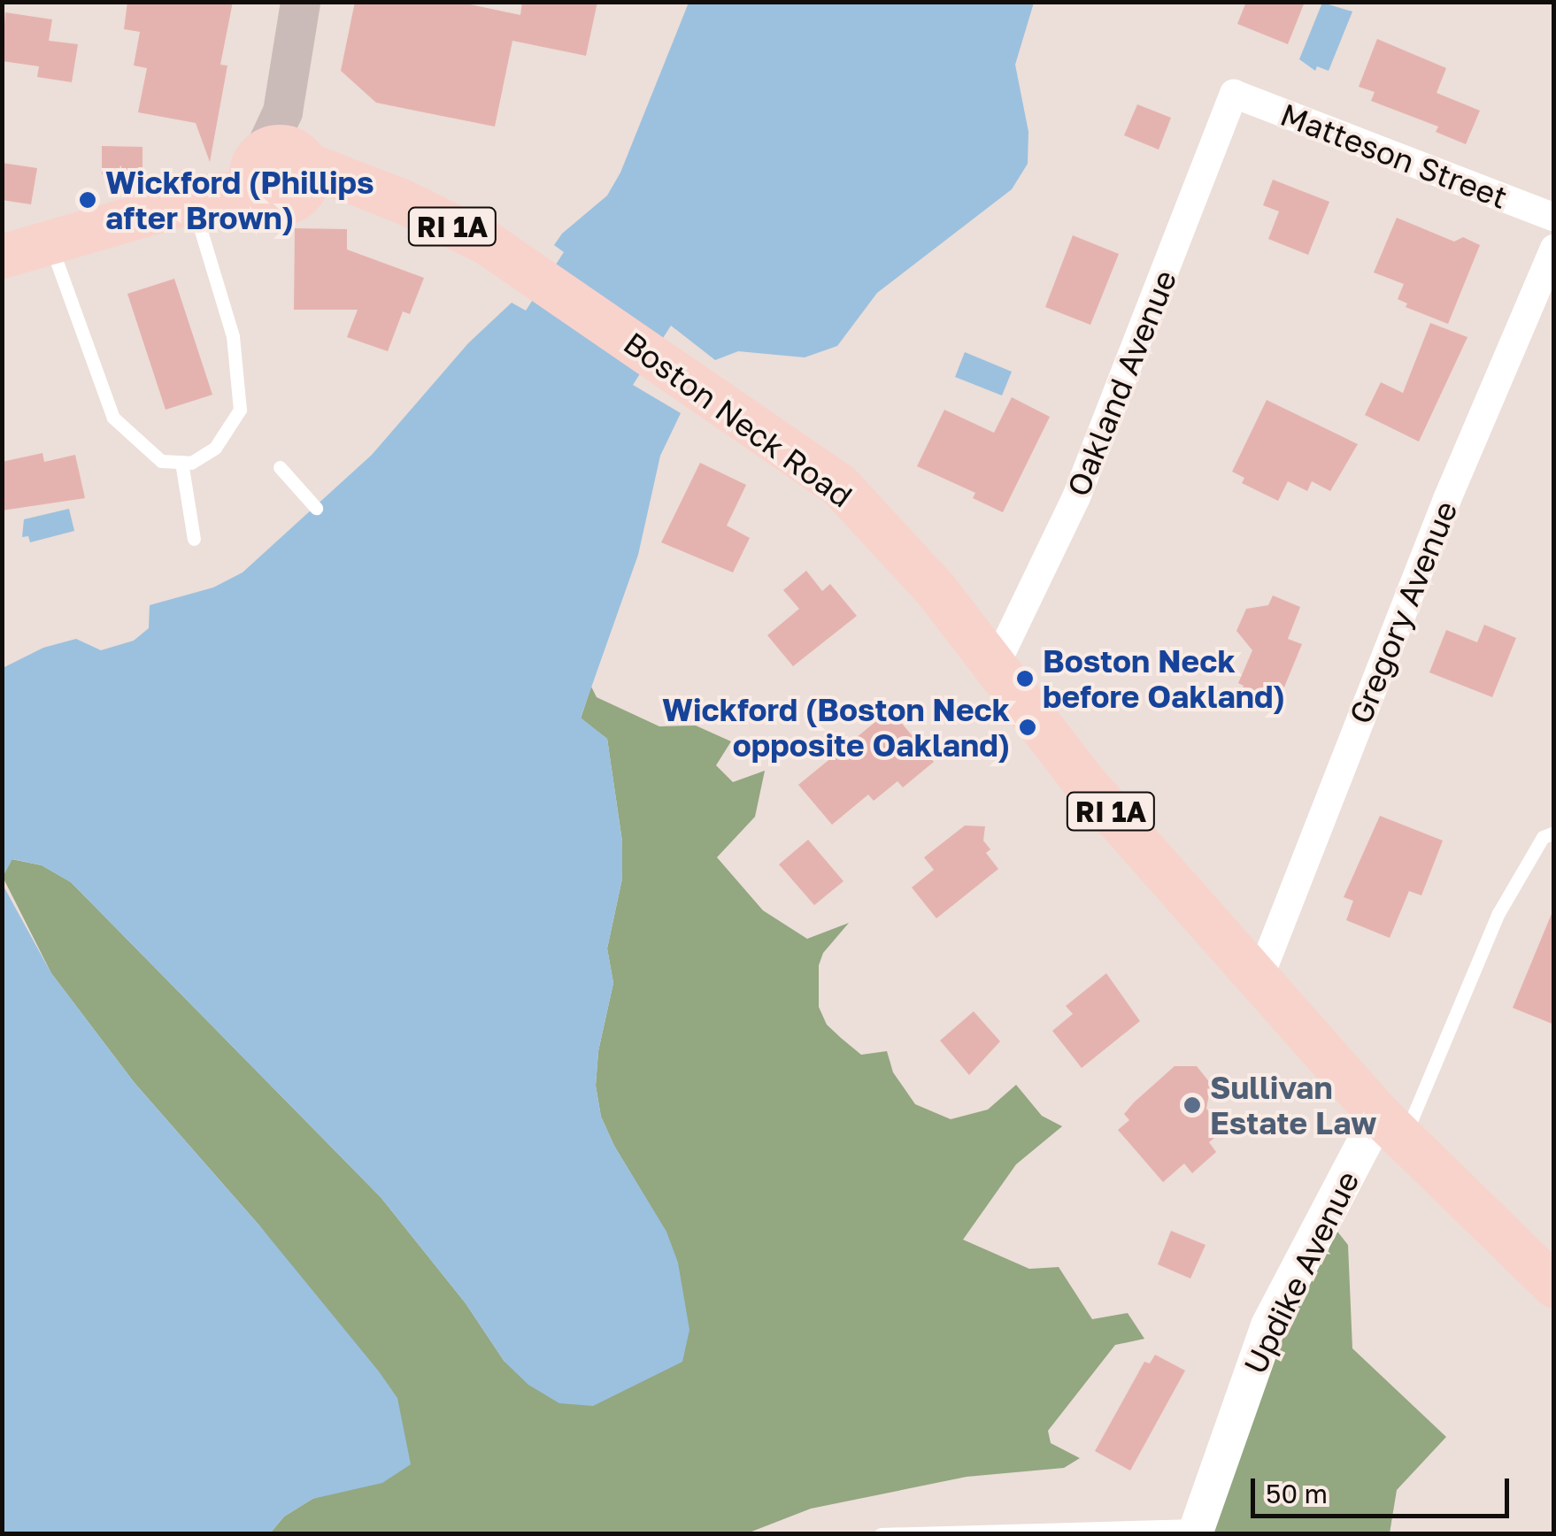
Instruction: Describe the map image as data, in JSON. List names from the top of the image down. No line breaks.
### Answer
{"streets":{"main road":["RI 1A","Boston Neck Road"],"street":["Matteson Street","Oakland Avenue","Gregory Avenue","Updike Avenue"]},"crossings":[["Matteson Street","Oakland Avenue"],["Oakland Avenue","Boston Neck Road"],["Boston Neck Road","Gregory Avenue"],["Boston Neck Road","Updike Avenue"]],"places":["Wickford (Phillips after Brown)","Boston Neck before Oakland)","Wickford (Boston Neck opposite Oakland)","Sullivan Estate Law"],"scale_bar":"50 m"}
